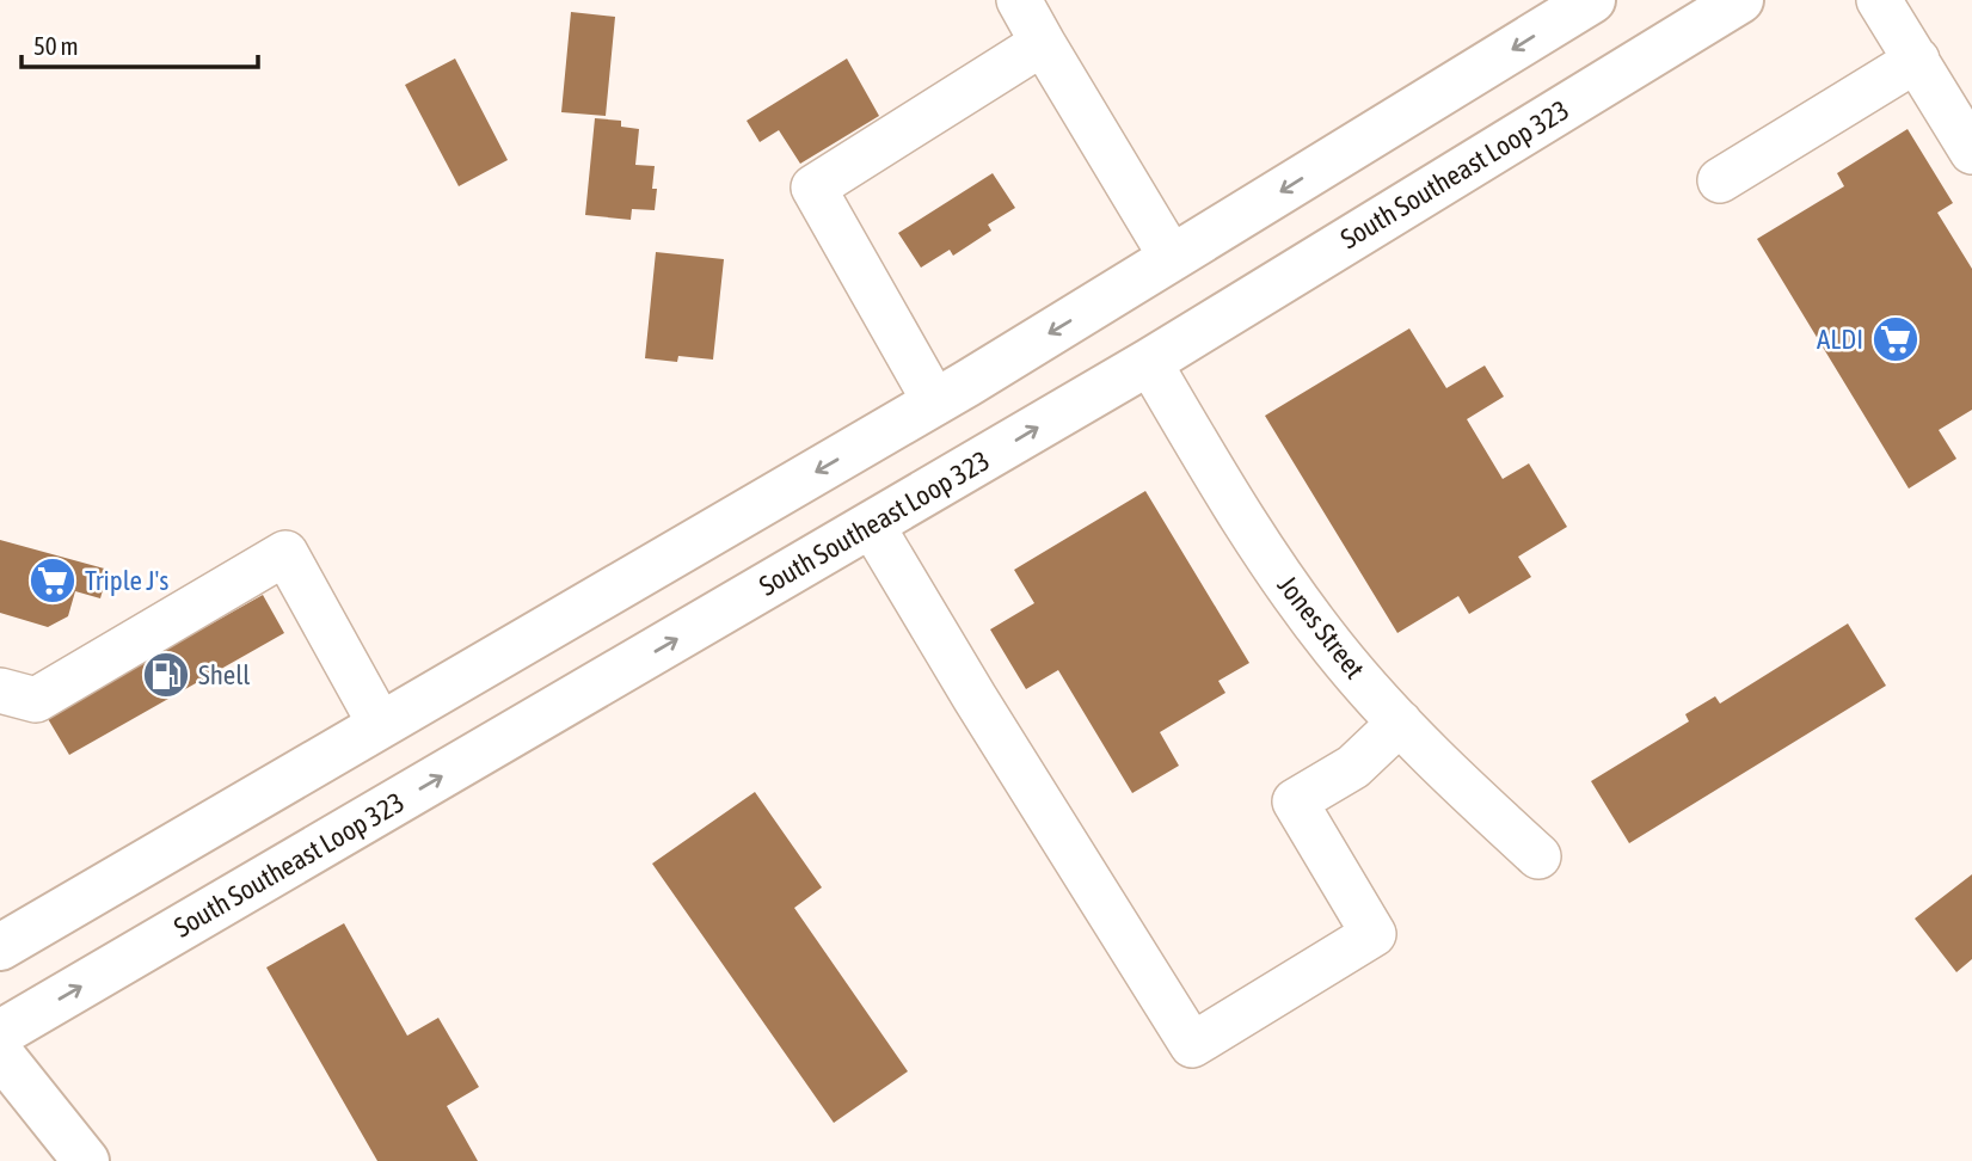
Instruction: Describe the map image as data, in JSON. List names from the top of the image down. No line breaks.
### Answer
{"streets":{"main road":["South Southeast Loop 323"],"street":["Jones Street"]},"crossings":[["South Southeast Loop 323","Jones Street"]],"places":{"supermarket":["ALDI","Triple J's"],"fuel station":["Shell"]},"scale_bar":"50 m"}
